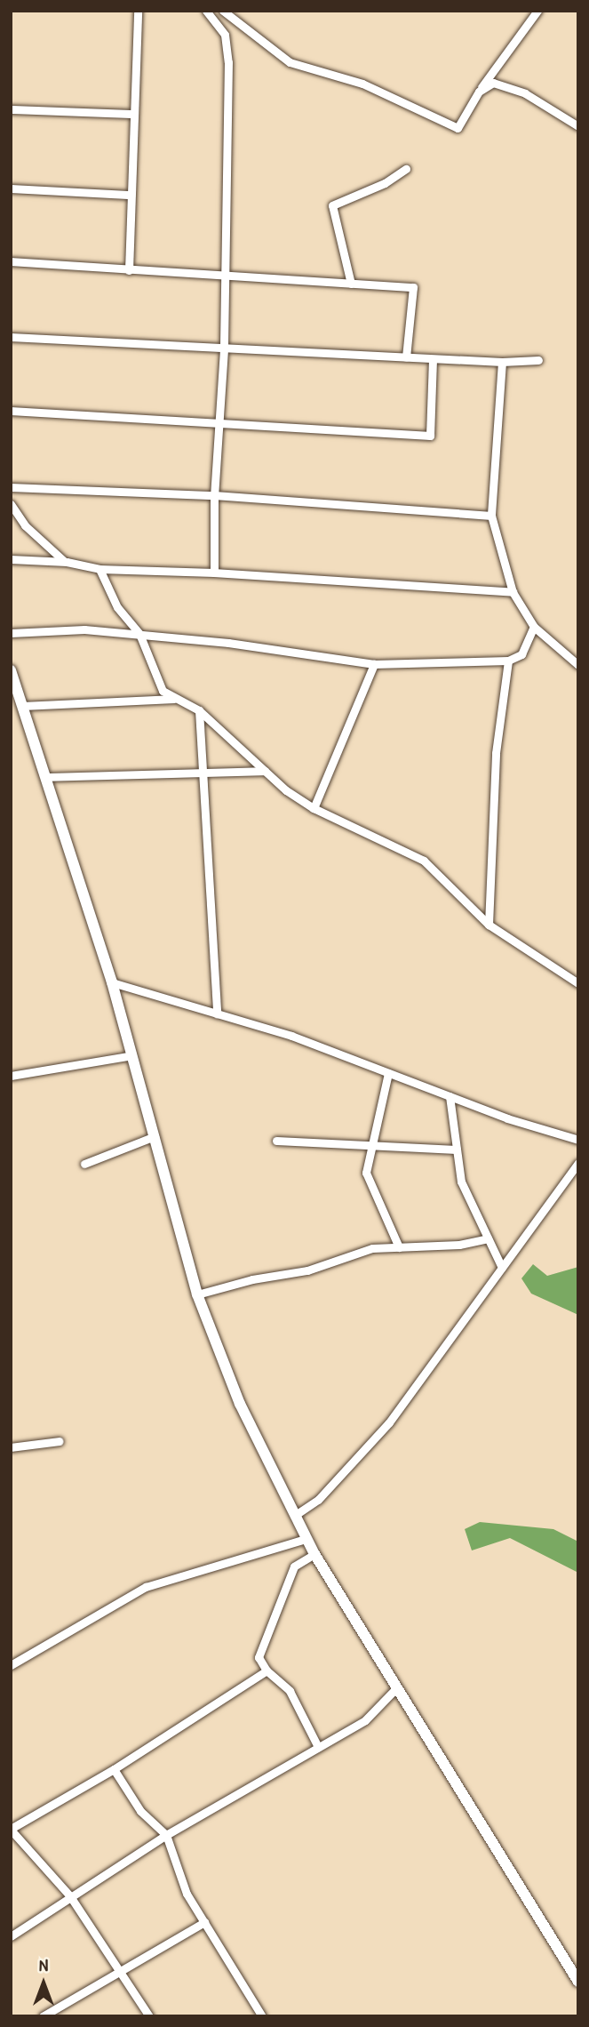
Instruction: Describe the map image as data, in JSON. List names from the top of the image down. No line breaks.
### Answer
{"north":"top"}
